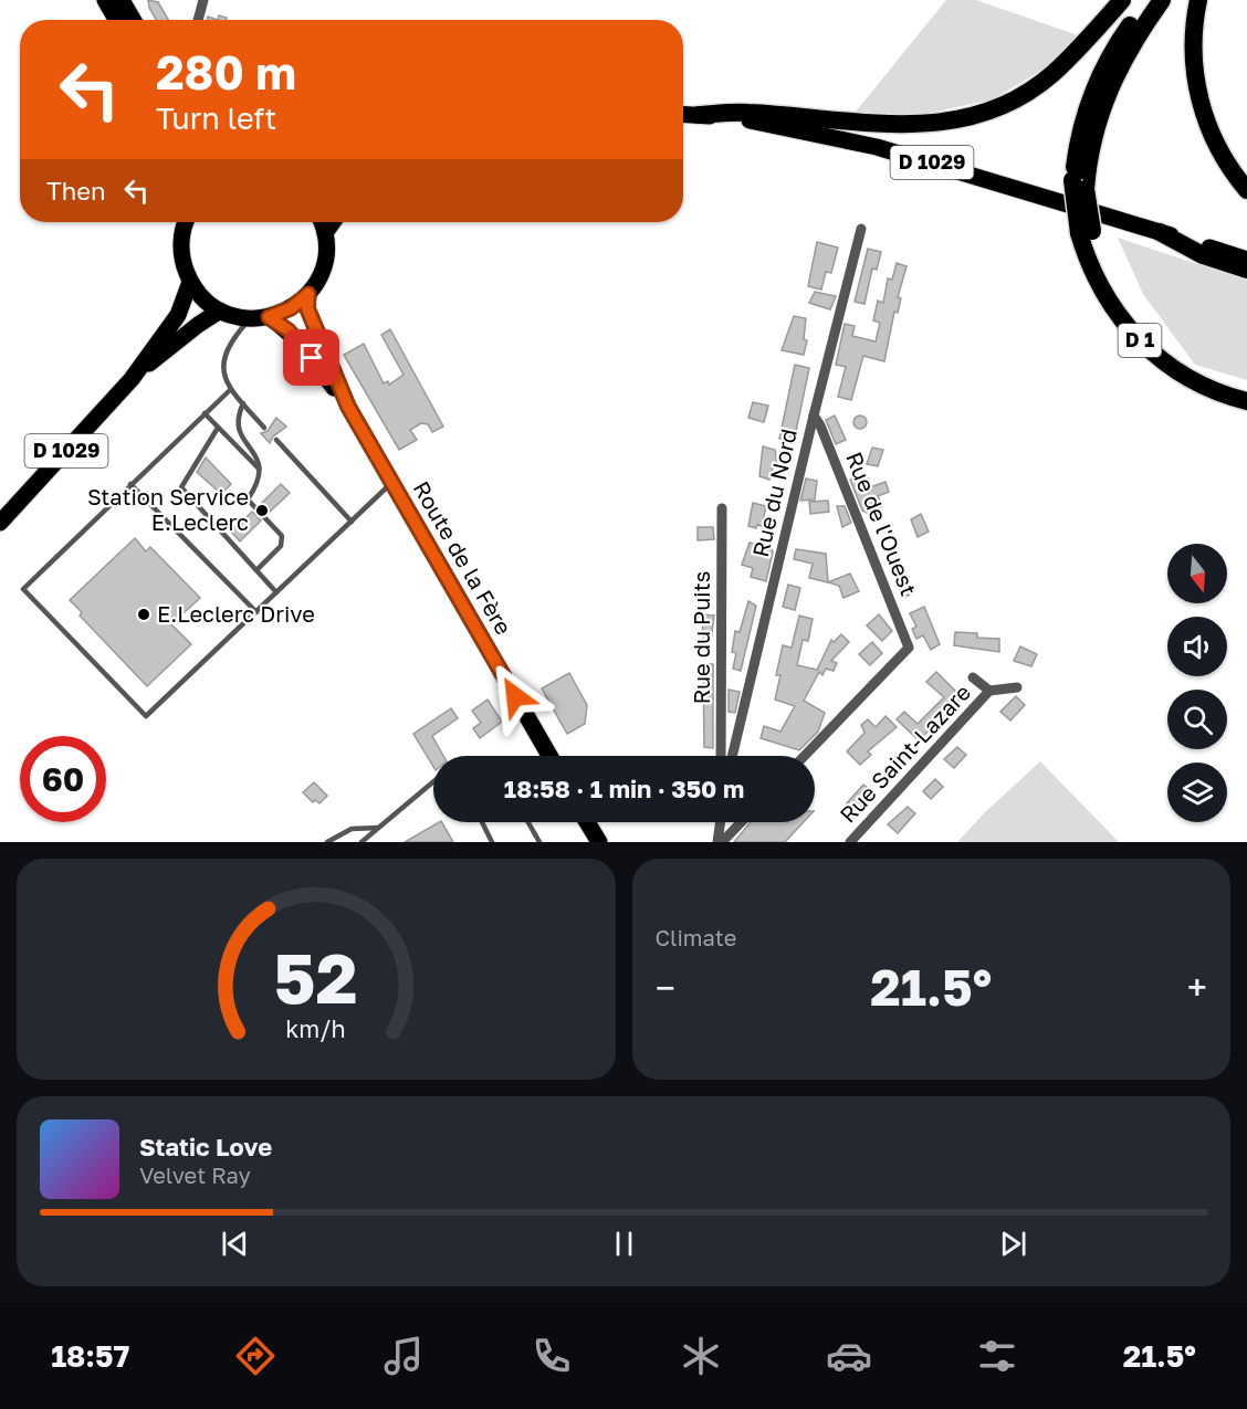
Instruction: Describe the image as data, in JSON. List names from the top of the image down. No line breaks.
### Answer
{"streets":{"highway":["D 1"],"main road":["D 1029","Route de la Fère"],"street":["Rue du Nord","Rue de l'Ouest","Rue du Puits","Rue Saint-Lazare"]},"crossings":[["Rue du Nord","Rue de l'Ouest"]],"places":["Station Service E.Leclerc","E.Leclerc Drive"],"north":"bottom","page":{"turn":["280 m","Turn left"],"then":"Then","limit":"60","trip":"18:58 · 1 min · 350 m","tile":"Climate","heat":["−","21.5°","+"],"song":["Static Love","Velvet Ray"],"tabs":["18:57","21.5°"],"gauge":["52","km/h"]}}
